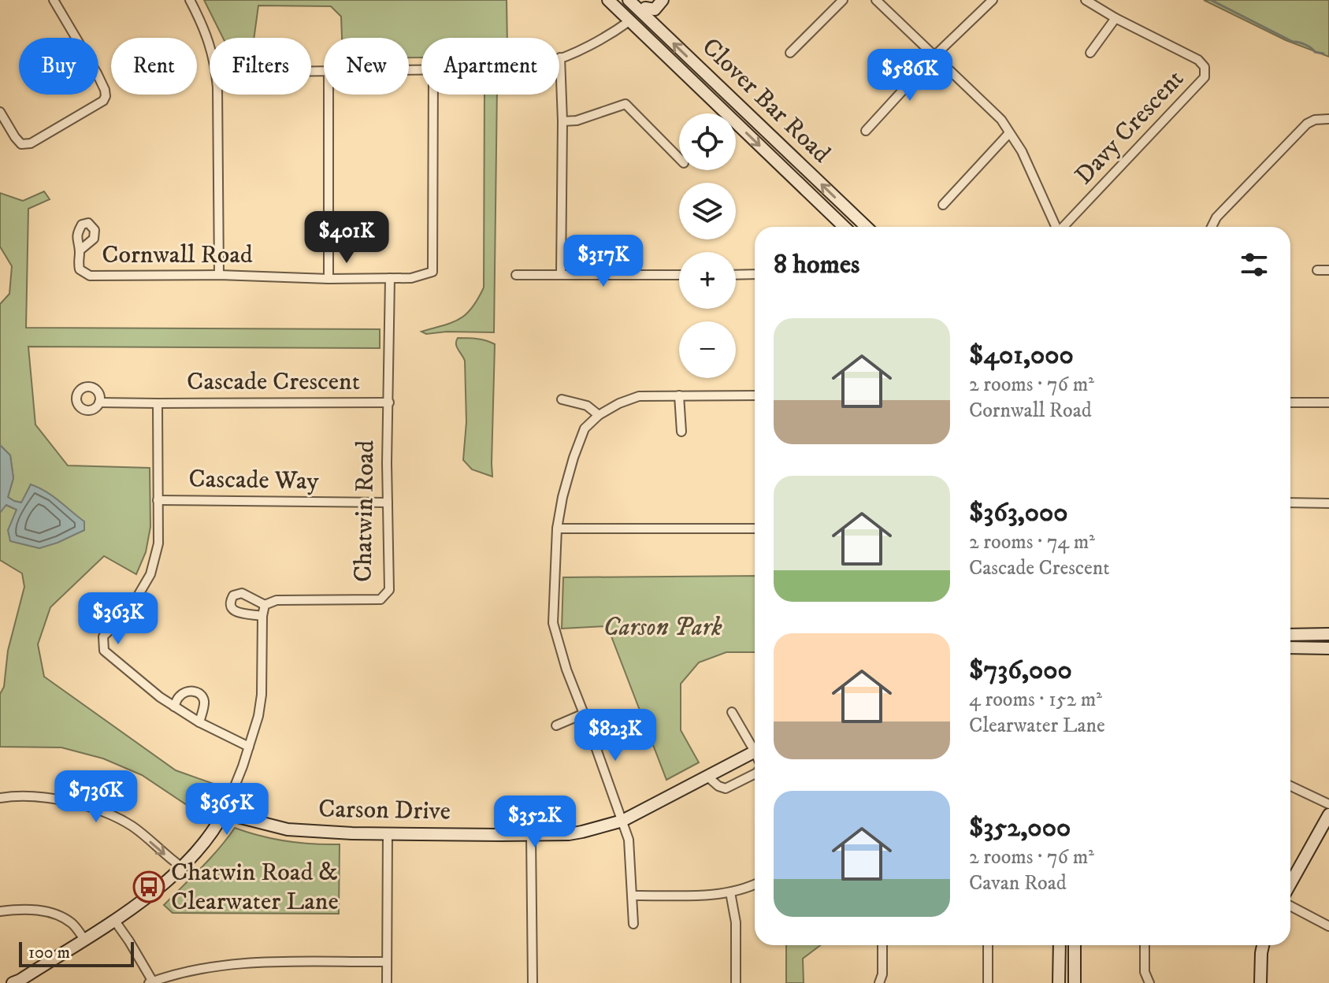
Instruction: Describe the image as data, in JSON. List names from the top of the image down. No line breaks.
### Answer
{"streets":{"street":["Clover Bar Road","Davy Crescent","Cornwall Road","Cascade Crescent","Cascade Way","Chatwin Road","Carson Drive"]},"crossings":[["Cornwall Road","Chatwin Road"],["Cascade Crescent","Cascade Way"],["Cascade Crescent","Chatwin Road"],["Cascade Way","Chatwin Road"]],"parks":["Carson Park"],"places":{"bus stop":["Chatwin Road & Clearwater Lane"]},"scale_bar":"100 m","page":{"chip":["Buy","Rent","Filters","New","Apartment"],"price":["$586K","$401K","$317K","$363K","$823K","$736K","$365K","$352K"],"map_buttons":["+","−"],"heading":"8 homes","list":[{"name":"$401,000","note":"2 rooms · 76 m² · Cornwall Road"},{"name":"$363,000","note":"2 rooms · 74 m² · Cascade Crescent"},{"name":"$736,000","note":"4 rooms · 152 m² · Clearwater Lane"},{"name":"$352,000","note":"2 rooms · 76 m² · Cavan Road"}],"scale":"100 m"}}
